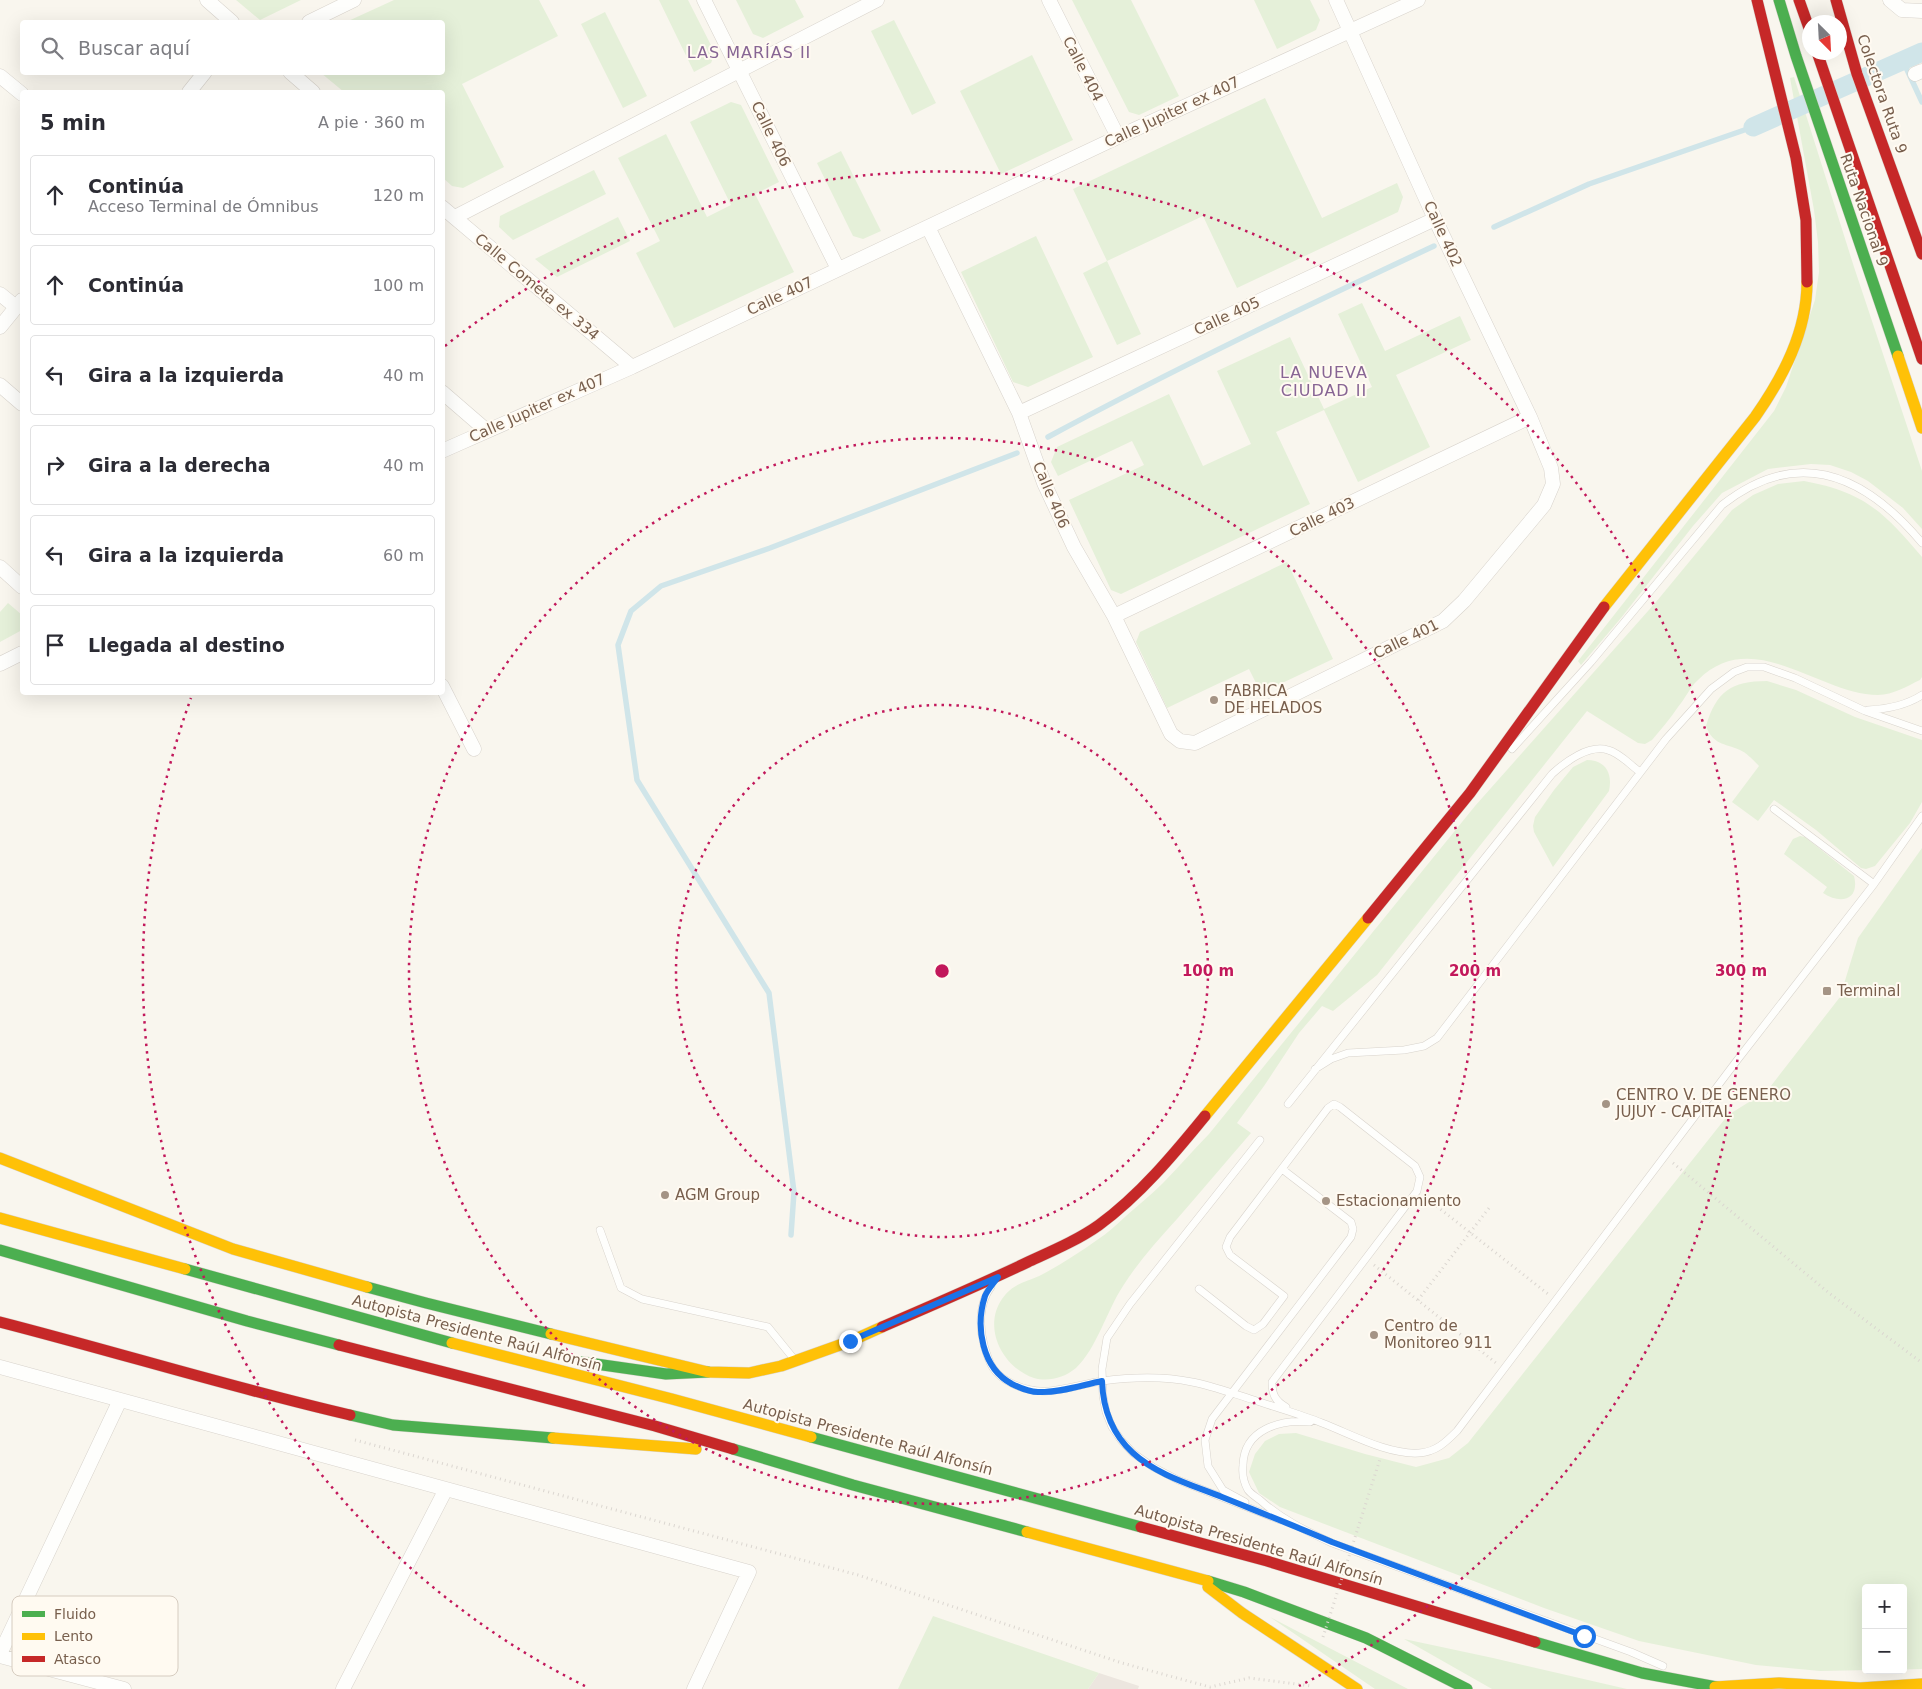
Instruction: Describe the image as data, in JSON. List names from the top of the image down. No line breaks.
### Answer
{"streets":{"main road":["Colectora Ruta 9","Ruta Nacional 9","Autopista Presidente Raúl Alfonsín"],"street":["Calle 404","Calle Jupiter ex 407","Calle 406","Calle 402","Calle Cometa ex 334","Calle 407","Calle 405","Calle 403","Calle 401"]},"crossings":[["Calle 404","Calle Jupiter ex 407"],["Calle Jupiter ex 407","Calle 406"],["Calle Jupiter ex 407","Calle 402"],["Calle Jupiter ex 407","Calle Cometa ex 334"],["Calle Jupiter ex 407","Calle 407"],["Calle 406","Calle 407"],["Calle 406","Calle 405"],["Calle 406","Calle 403"],["Calle 406","Calle 401"],["Calle 402","Calle 405"],["Calle 402","Calle 403"],["Calle 402","Calle 401"],["Calle Cometa ex 334","Calle 407"]],"districts":["LAS MARÍAS II","LA NUEVA CIUDAD II"],"places":{"other":["FABRICA DE HELADOS","CENTRO V. DE GENERO JUJUY - CAPITAL","AGM Group","Estacionamiento","Centro de Monitoreo 911"],"transit":["Terminal"]},"legend":["Fluido","Lento","Atasco"],"north":"bottom right","page":{"search":"Buscar aquí","heading":["5 min","A pie · 360 m"],"list":[["Continúa","Acceso Terminal de Ómnibus","120 m"],["Continúa","100 m"],["Gira a la izquierda","40 m"],["Gira a la derecha","40 m"],["Gira a la izquierda","60 m"],"Llegada al destino"],"map_buttons":["+","−"]},"rings":["100 m","200 m","300 m"]}
